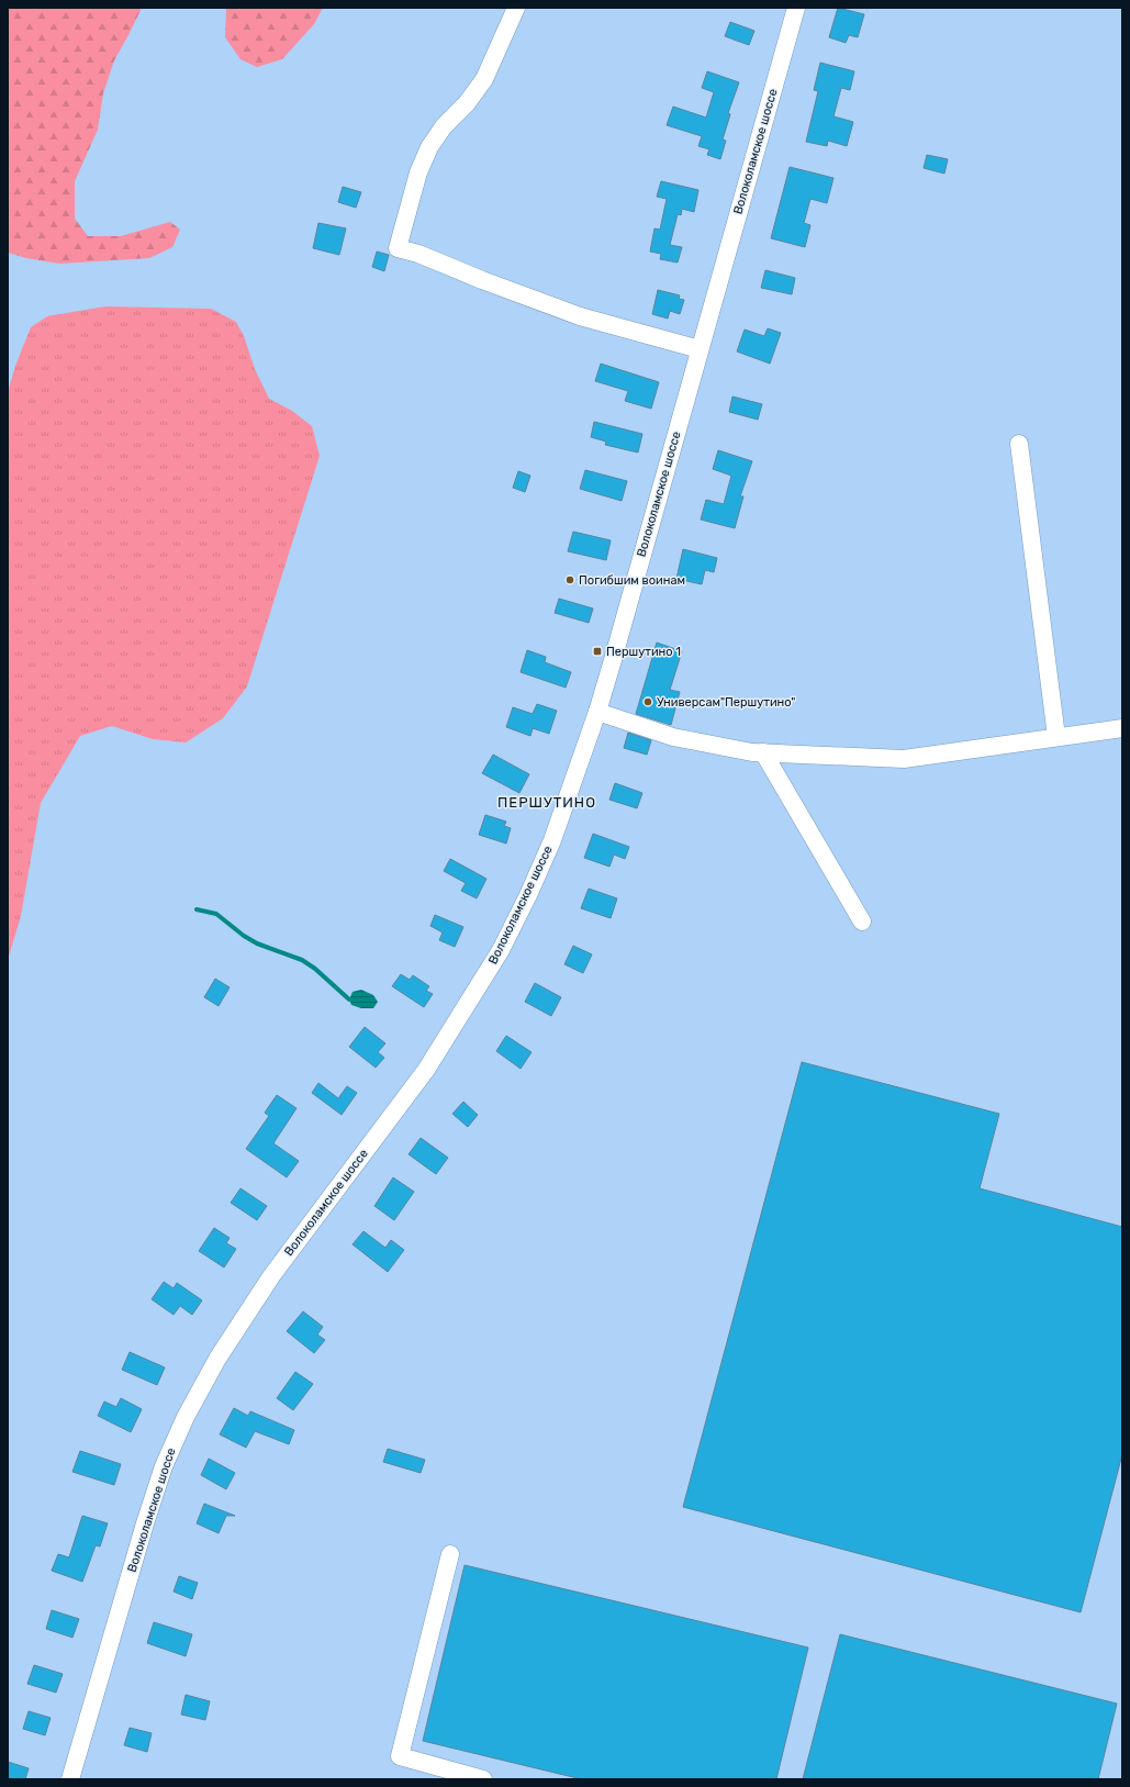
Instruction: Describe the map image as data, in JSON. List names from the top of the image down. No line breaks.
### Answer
{"streets":{"street":["Волоколамское шоссе"]},"districts":["ПЕРШУТИНО"],"places":{"other":["Погибшим воинам","Универсам\"Першутино\""],"transit":["Першутино 1"]}}
